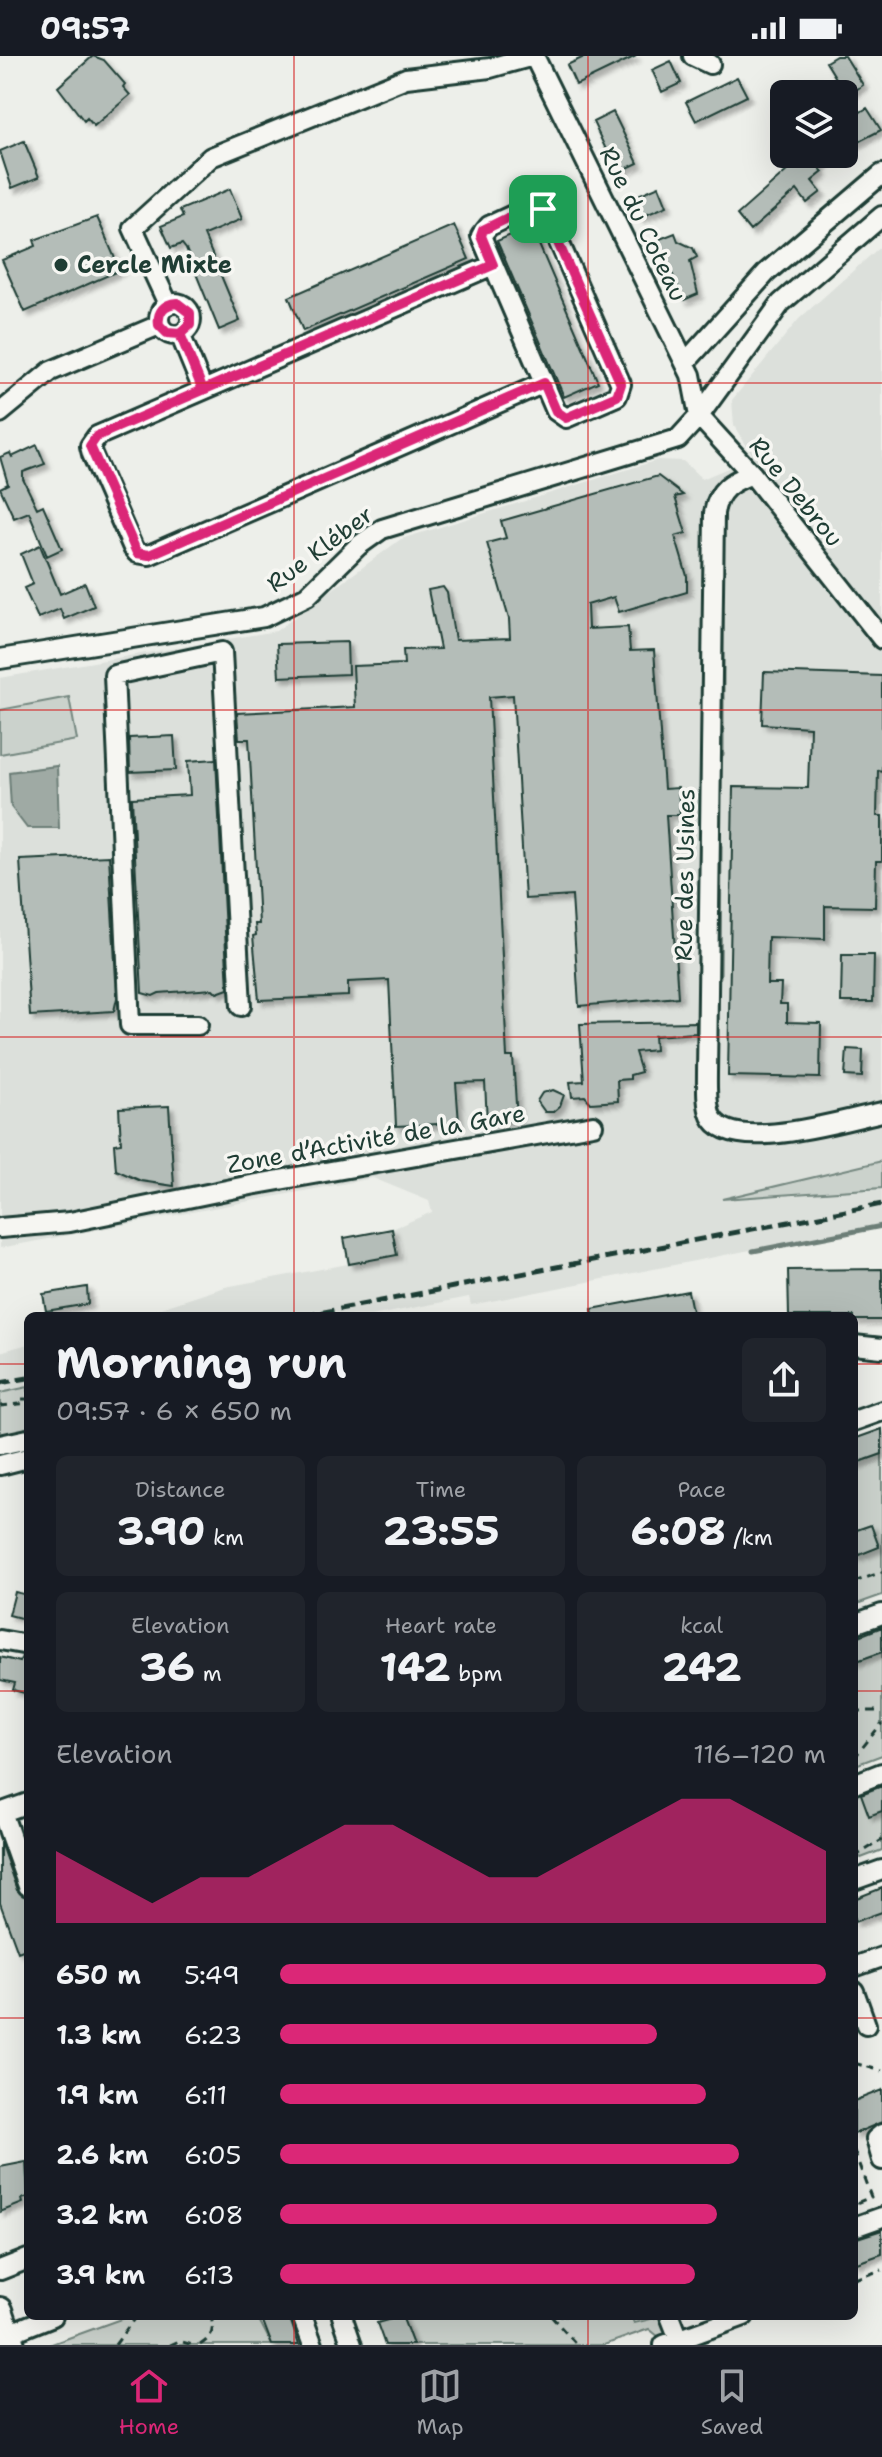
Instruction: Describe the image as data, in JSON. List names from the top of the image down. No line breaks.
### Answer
{"streets":{"street":["Rue du Coteau","Rue Debrou","Rue Kléber","Rue des Usines","Zone d’Activité de la Gare"]},"crossings":[["Rue du Coteau","Rue Debrou"],["Rue du Coteau","Rue Kléber"],["Rue Debrou","Rue Kléber"],["Rue Debrou","Rue des Usines"]],"places":["Cercle Mixte"],"page":{"status":"09:57","heading":["Morning run","09:57 · 6 × 650 m"],"stats":[["Distance","3.90 km"],["Time","23:55"],["Pace","6:08 /km"],["Elevation","36 m"],["Heart rate","142 bpm"],["kcal","242"]],"chart":["Elevation","116–120 m"],"list":[{"name":"650 m","note":"5:49"},{"name":"1.3 km","note":"6:23"},{"name":"1.9 km","note":"6:11"},{"name":"2.6 km","note":"6:05"},{"name":"3.2 km","note":"6:08"},{"name":"3.9 km","note":"6:13"}],"tabs":["Home","Map","Saved"]}}
